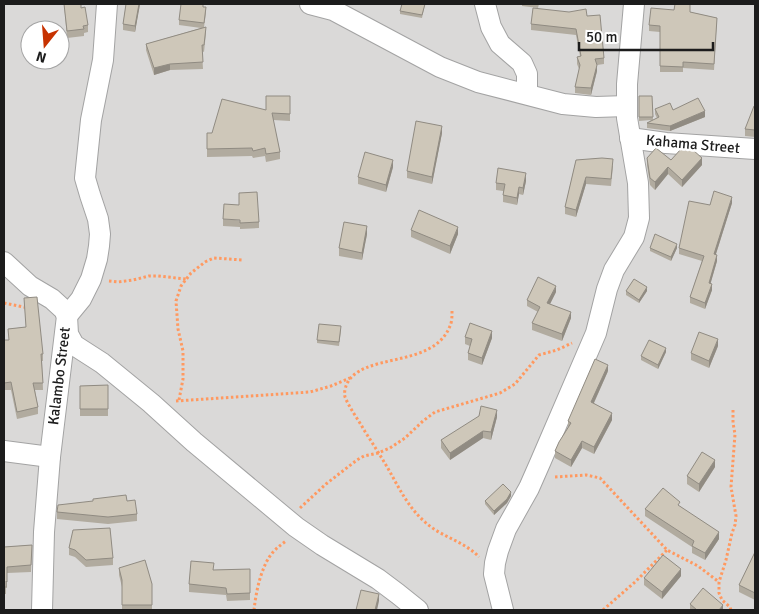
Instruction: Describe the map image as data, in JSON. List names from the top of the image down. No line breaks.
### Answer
{"streets":{"street":["Kahama Street","Kalambo Street"]},"scale_bar":"50 m","north":"bottom"}
